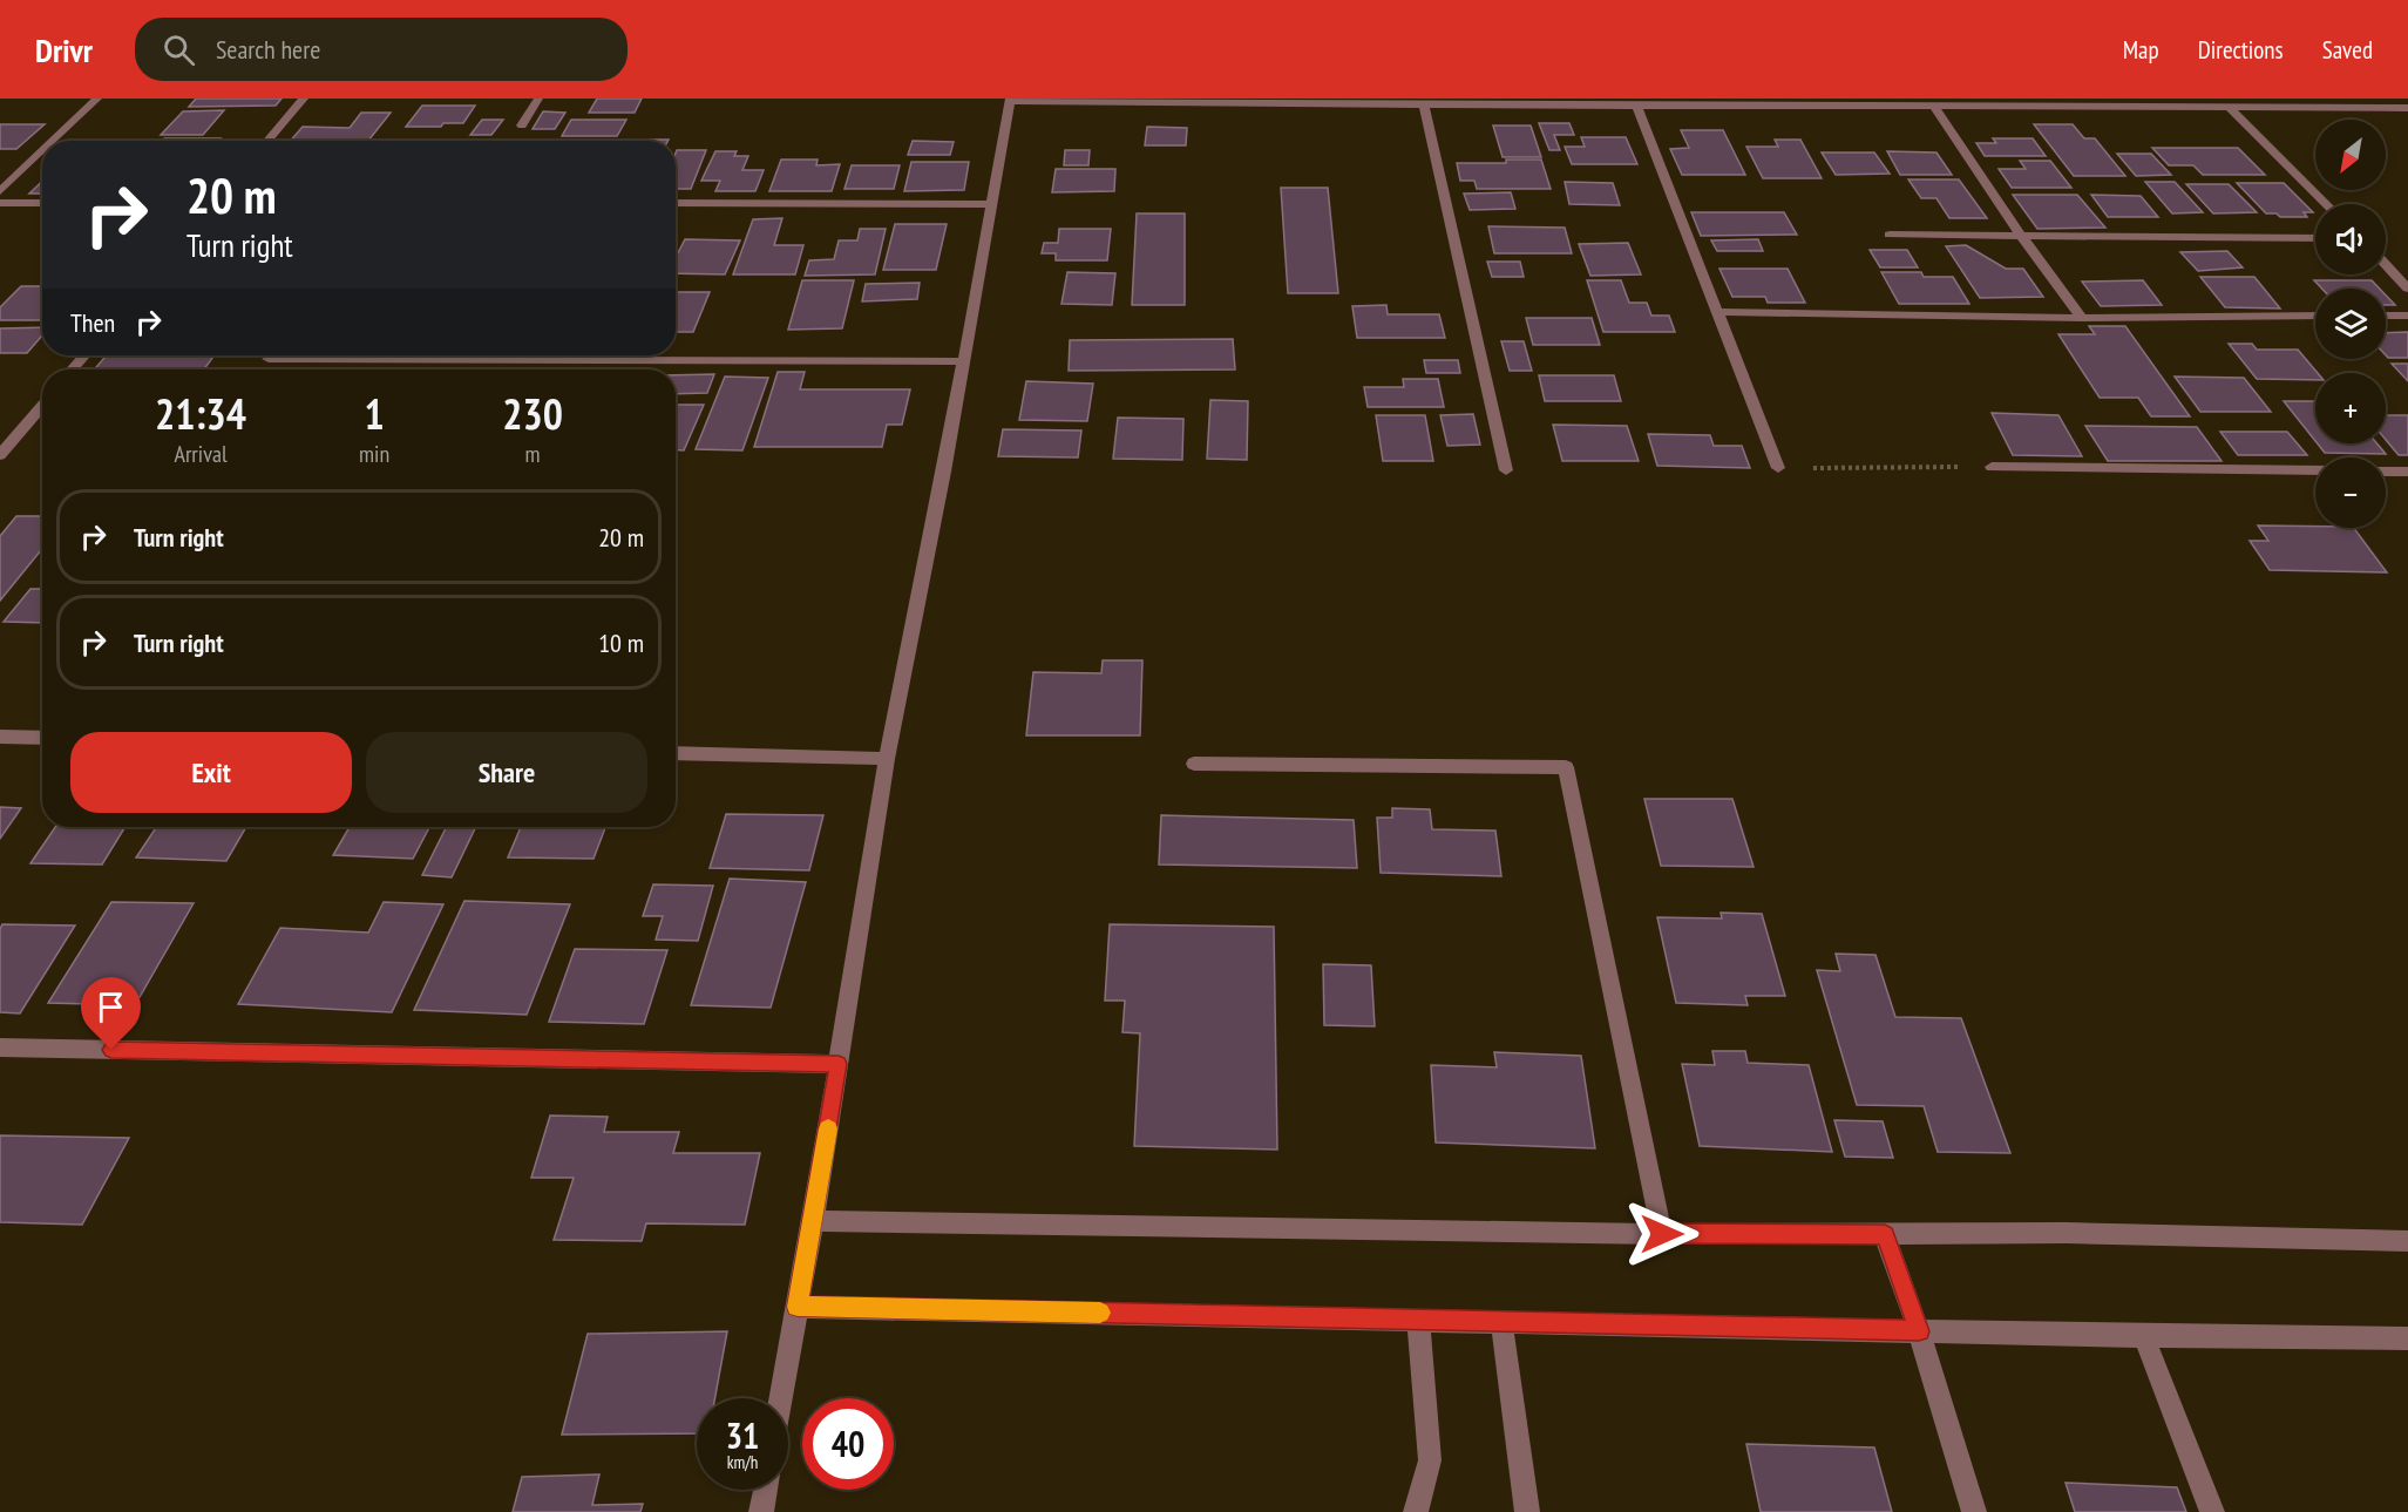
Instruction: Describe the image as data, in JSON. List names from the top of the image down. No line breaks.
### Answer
{"north":"bottom left","page":{"header":"Drivr","search":"Search here","nav":["Map","Directions","Saved"],"map_buttons":["+","−"],"turn":["20 m","Turn right"],"then":"Then","eta":["21:34","Arrival","1","min","230","m"],"list":[{"name":"Turn right","value":"20 m"},{"name":"Turn right","value":"10 m"}],"buttons":["Exit","Share"],"speed":"31 km/h","limit":"40"}}
